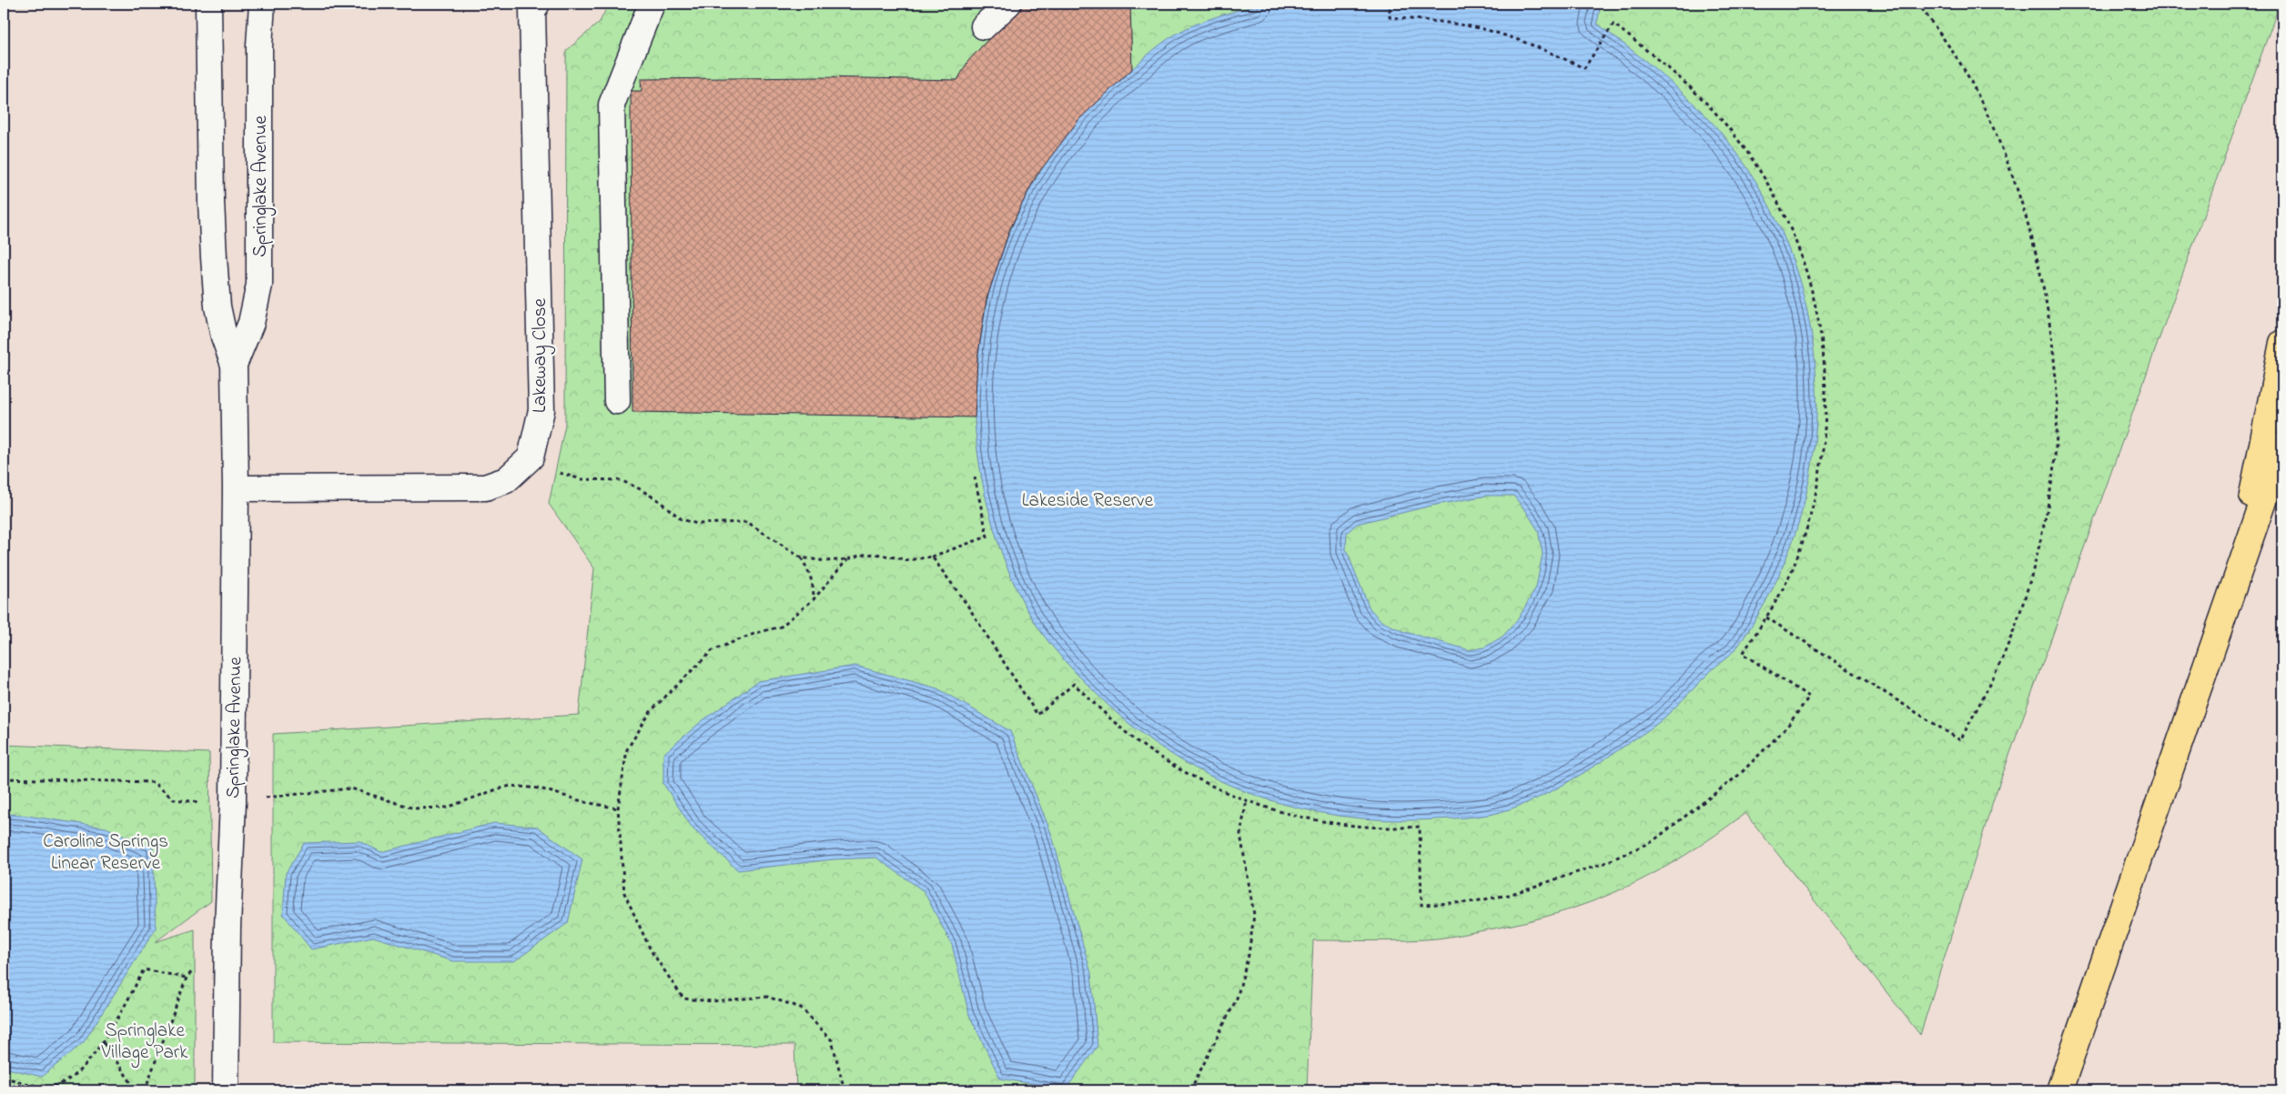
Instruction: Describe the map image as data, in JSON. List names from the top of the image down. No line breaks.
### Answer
{"streets":{"street":["Springlake Avenue","Lakeway Close"]},"crossings":[["Springlake Avenue","Lakeway Close"]],"parks":["Lakeside Reserve","Caroline Springs Linear Reserve","Springlake Village Park"]}
